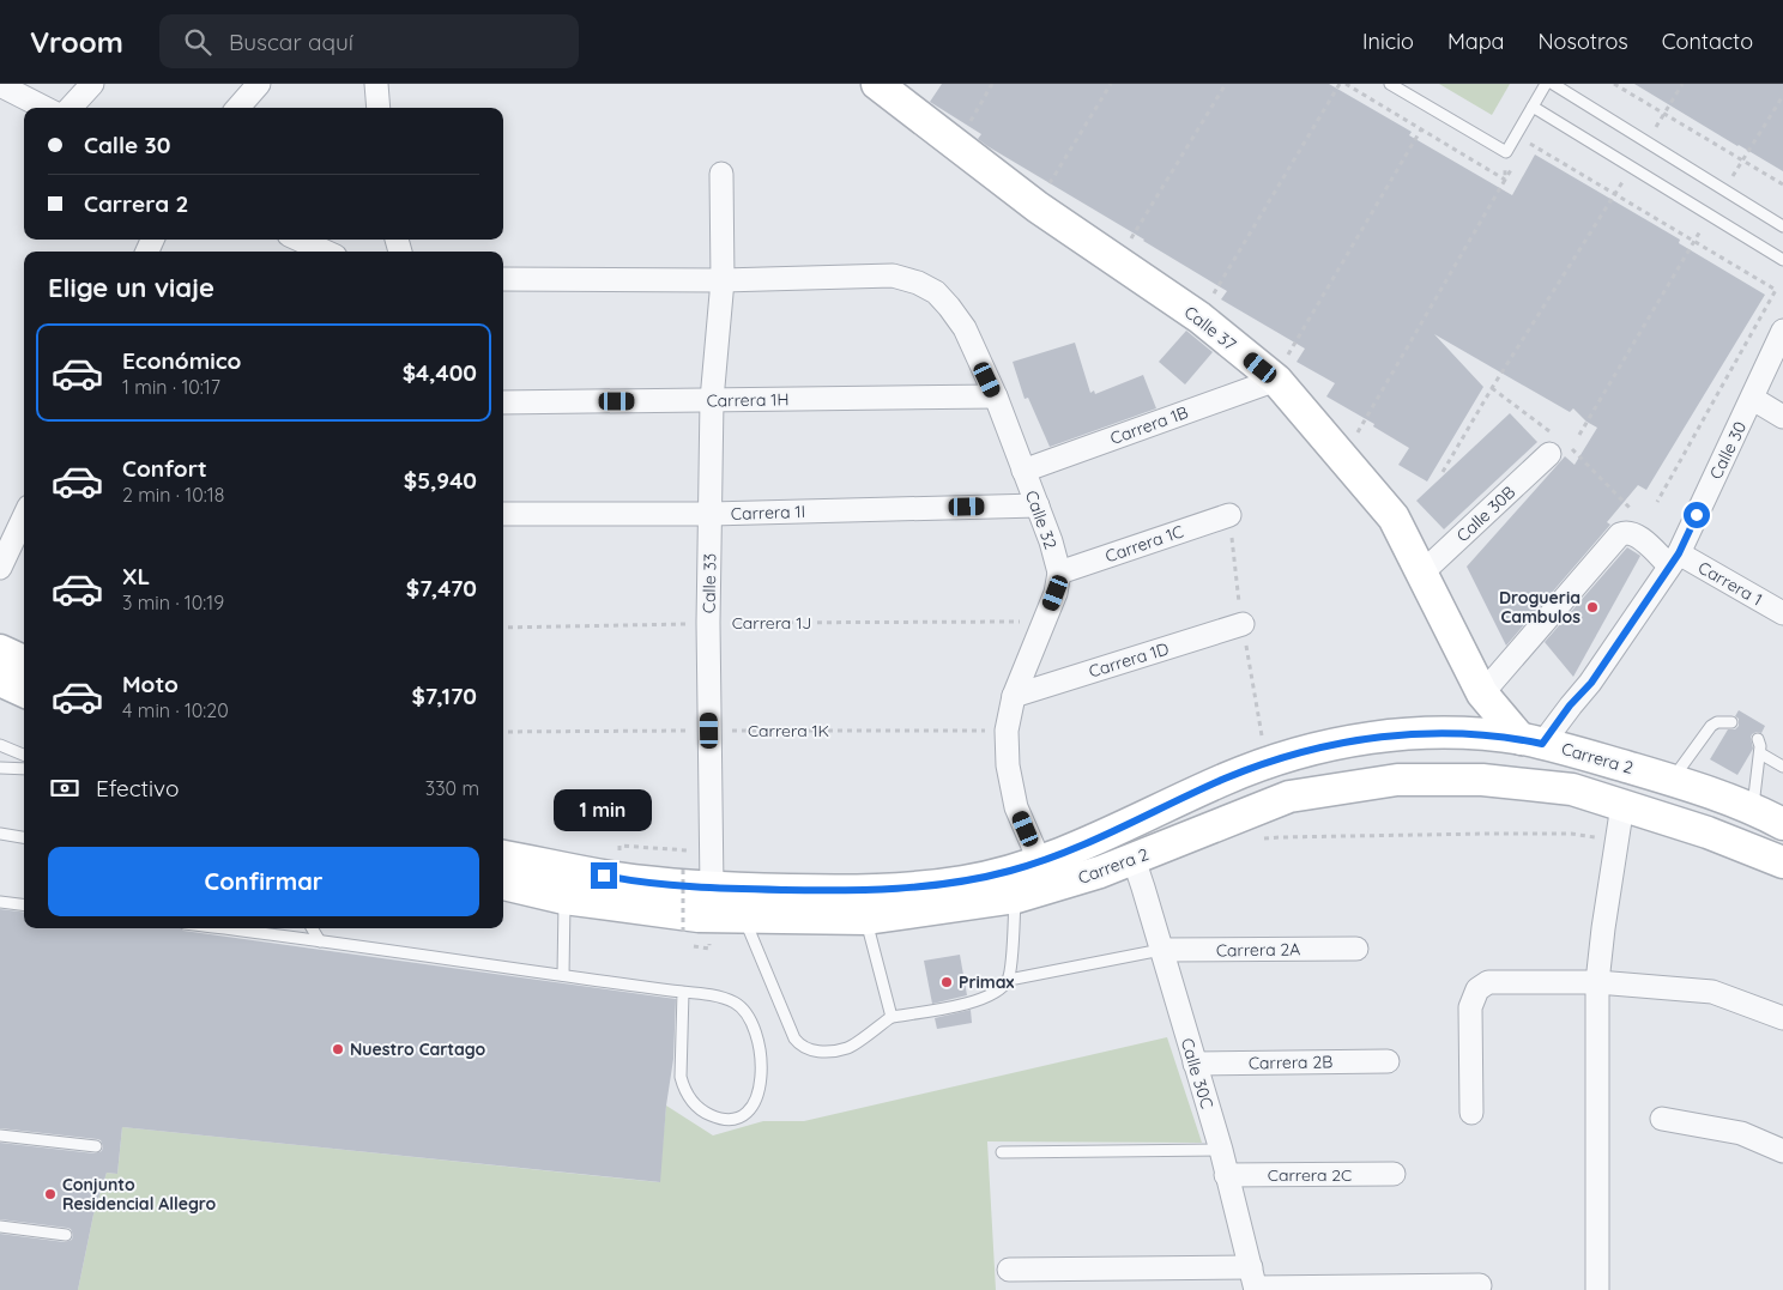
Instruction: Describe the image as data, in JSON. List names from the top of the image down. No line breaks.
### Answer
{"streets":{"main road":["Calle 37","Carrera 2"],"street":["Carrera 1H","Carrera 1B","Calle 30","Carrera 1I","Calle 30B","Calle 32","Carrera 1C","Calle 33","Carrera 1","Carrera 1D","Carrera 2A","Carrera 2B","Calle 30C","Carrera 2C"],"path":["Carrera 1J","Carrera 1K"]},"crossings":[["Calle 37","Carrera 1B"],["Calle 37","Calle 30"],["Calle 37","Calle 30B"],["Calle 37","Carrera 1"],["Calle 37","Carrera 2"],["Carrera 1H","Calle 32"],["Carrera 1H","Calle 33"],["Carrera 1B","Calle 32"],["Calle 30","Carrera 1"],["Calle 30","Carrera 2"],["Carrera 1I","Calle 32"],["Carrera 1I","Calle 33"],["Calle 32","Carrera 1C"],["Calle 32","Calle 33"],["Calle 33","Carrera 1J"],["Calle 33","Carrera 1K"],["Calle 33","Carrera 2"],["Carrera 2","Calle 30C"],["Carrera 2A","Calle 30C"],["Carrera 2B","Calle 30C"],["Calle 30C","Carrera 2C"]],"places":["Drogueria Cambulos","Primax","Nuestro Cartago","Conjunto Residencial Allegro"],"page":{"header":"Vroom","search":"Buscar aquí","nav":["Inicio","Mapa","Nosotros","Contacto"],"banner":["Calle 30","Carrera 2"],"heading":"Elige un viaje","list":[{"name":"Económico","note":"1 min · 10:17","value":"$4,400"},{"name":"Confort","note":"2 min · 10:18","value":"$5,940"},{"name":"XL","note":"3 min · 10:19","value":"$7,470"},{"name":"Moto","note":"4 min · 10:20","value":"$7,170"}],"pay":["Efectivo","330 m"],"bubble":"1 min","buttons":"Confirmar"}}
